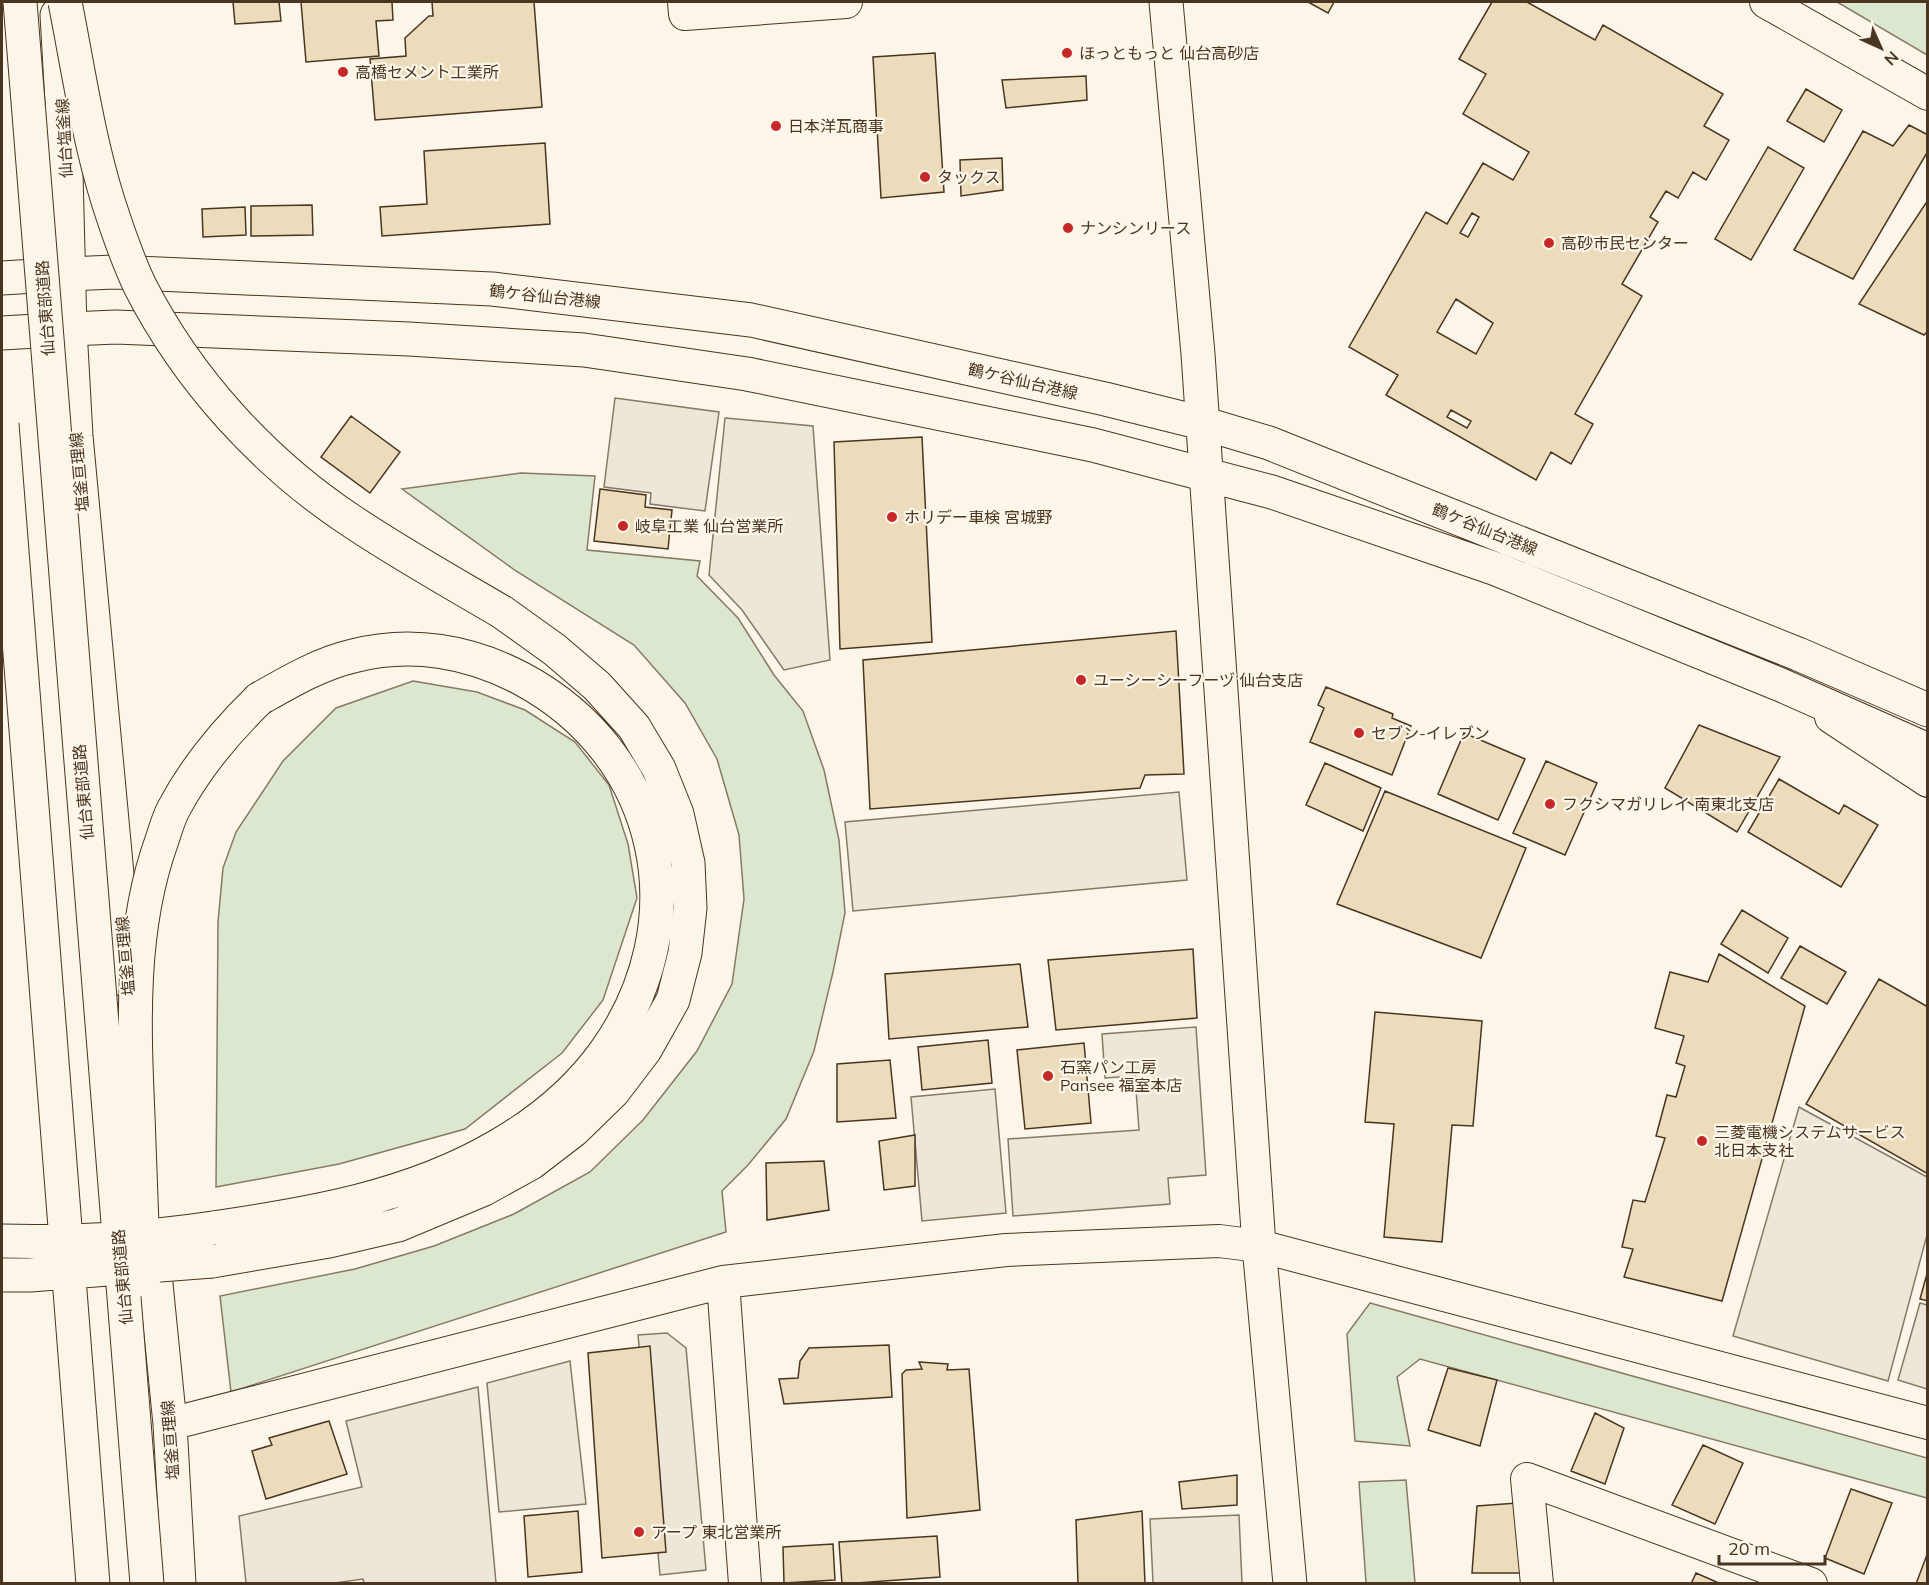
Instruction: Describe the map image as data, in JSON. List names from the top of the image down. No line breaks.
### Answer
{"streets":{"main road":["仙台塩釜線","鶴ケ谷仙台港線","仙台東部道路","塩釜亘理線"]},"crossings":[["仙台塩釜線","鶴ケ谷仙台港線"],["仙台塩釜線","塩釜亘理線"],["鶴ケ谷仙台港線","塩釜亘理線"]],"places":["ほっともっと 仙台高砂店","高橋セメント工業所","日本洋瓦商事","タックス","ナンシンリース","高砂市民センター","ホリデー車検 宮城野","岐阜工業 仙台営業所","ユーシーシーフーヅ 仙台支店","セブン-イレブン","フクシマガリレイ 南東北支店","石窯パン工房 Pansee 福室本店","三菱電機システムサービス 北日本支社","アープ 東北営業所"],"scale_bar":"20 m","north":"bottom right"}
